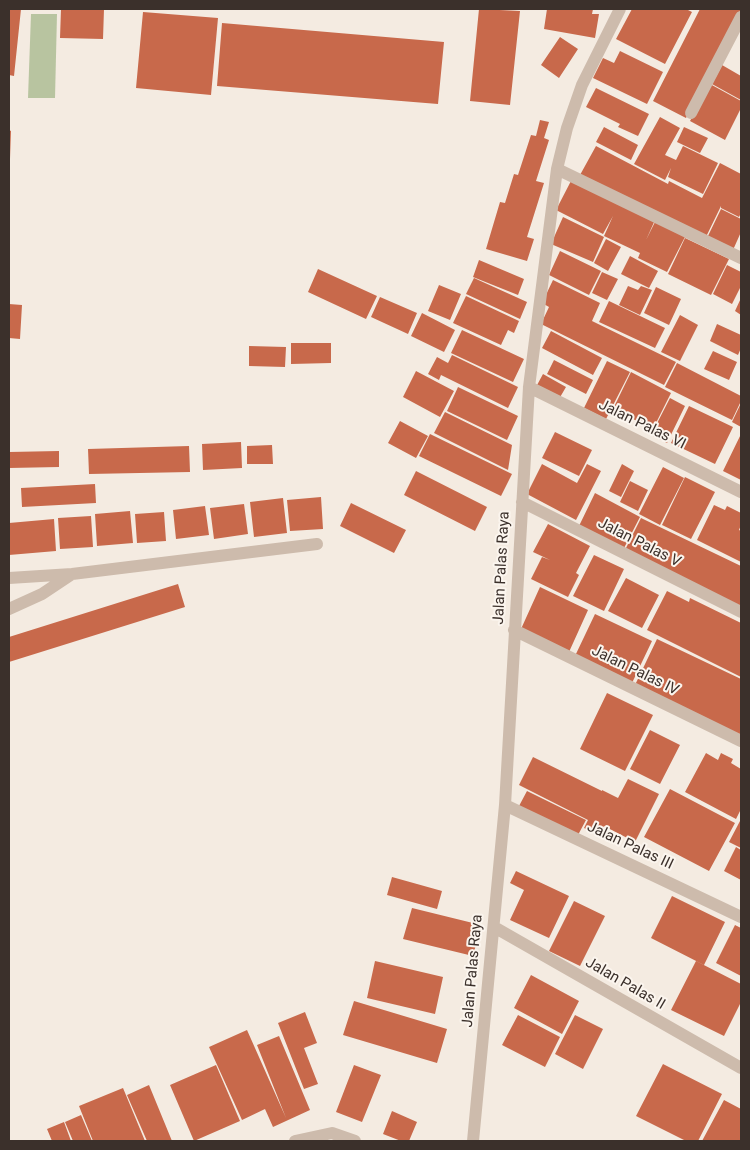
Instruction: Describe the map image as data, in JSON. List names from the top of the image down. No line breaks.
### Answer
{"streets":{"street":["Jalan Palas VI","Jalan Palas V","Jalan Palas Raya","Jalan Palas IV","Jalan Palas III","Jalan Palas II"]},"crossings":[["Jalan Palas VI","Jalan Palas Raya"],["Jalan Palas V","Jalan Palas Raya"],["Jalan Palas Raya","Jalan Palas IV"],["Jalan Palas Raya","Jalan Palas III"],["Jalan Palas Raya","Jalan Palas II"]]}
